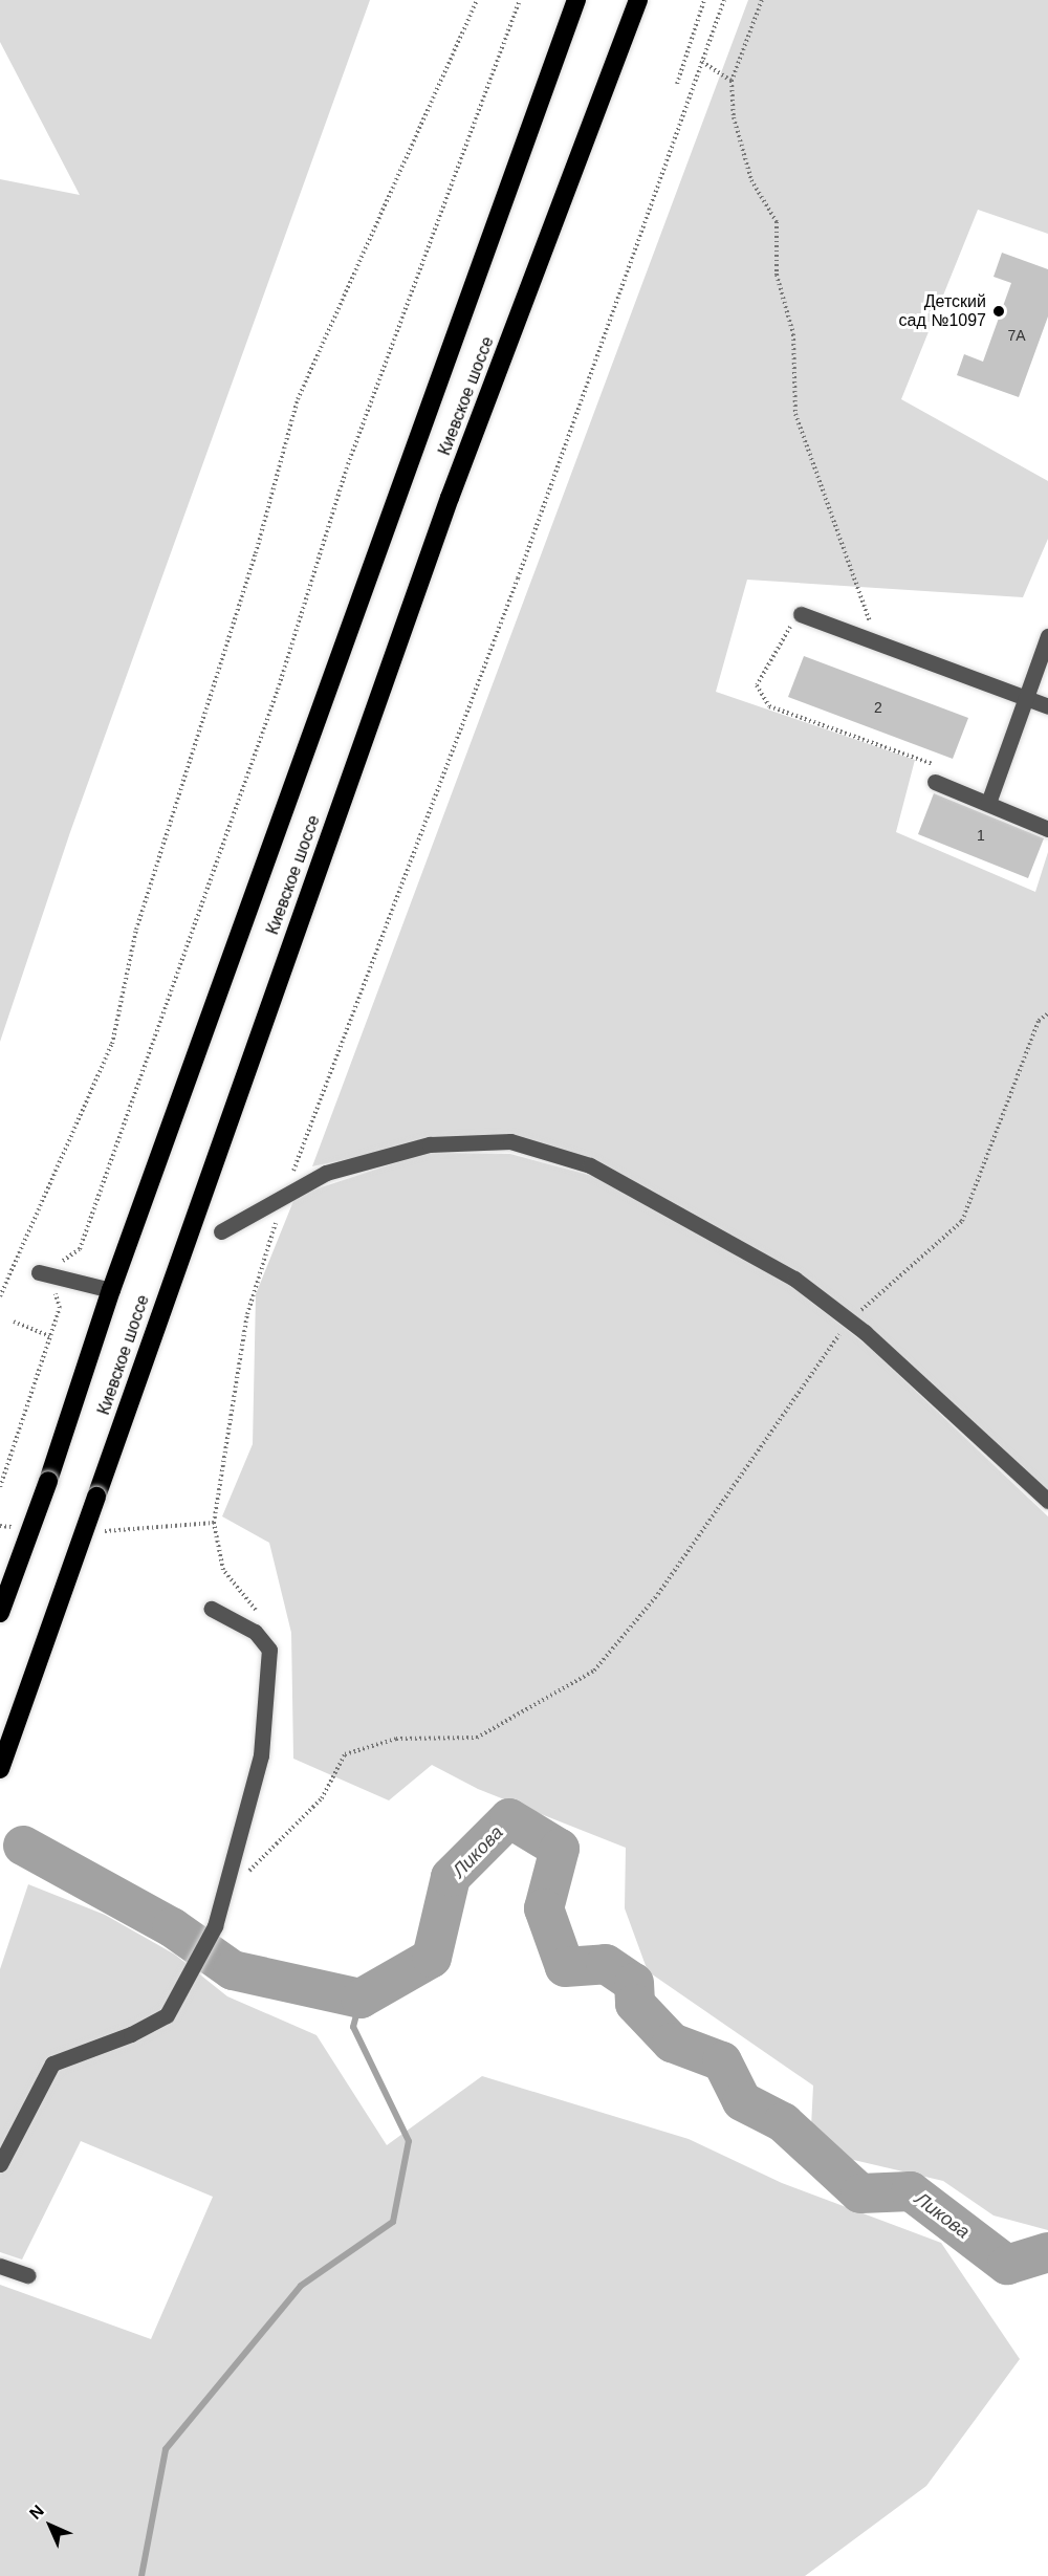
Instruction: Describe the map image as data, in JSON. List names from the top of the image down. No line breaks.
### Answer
{"streets":{"highway":["Киевское шоссе"]},"water":["Ликова"],"places":["Детский сад №1097"],"house_numbers":["7А","2","1"],"north":"top left"}
